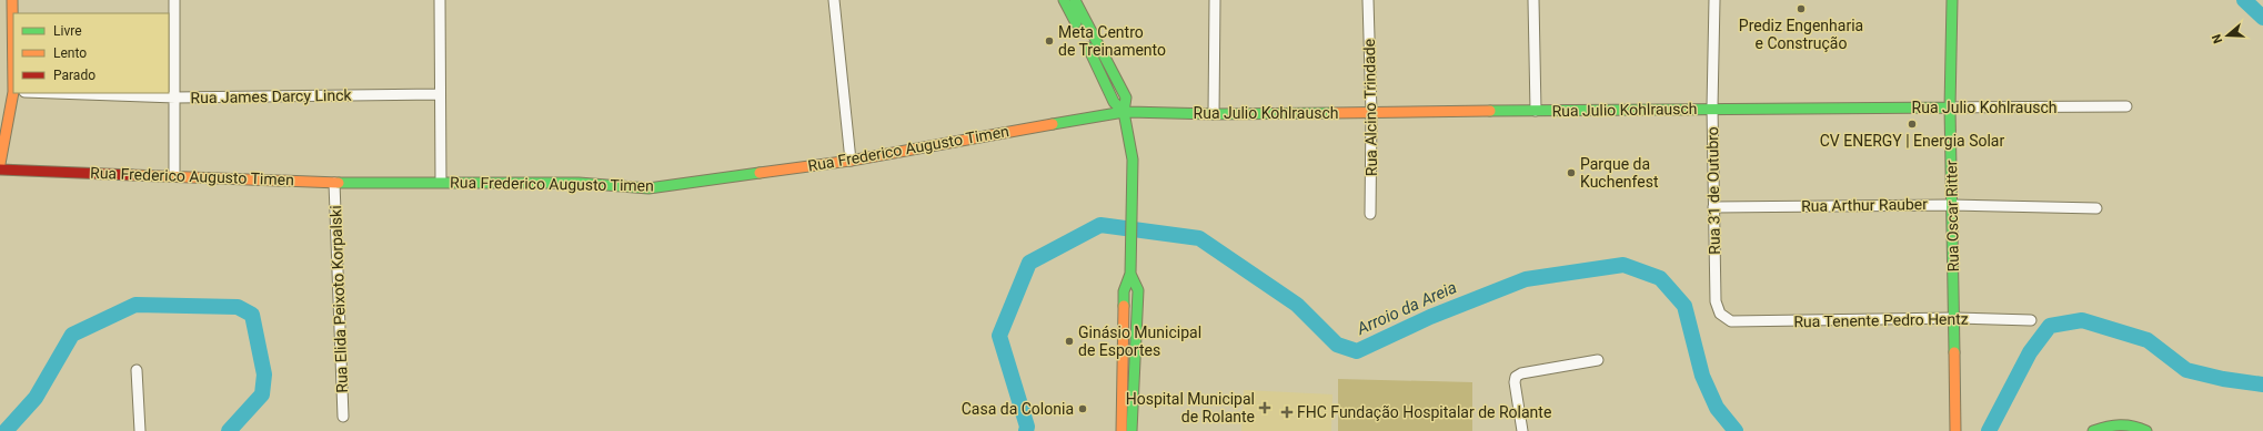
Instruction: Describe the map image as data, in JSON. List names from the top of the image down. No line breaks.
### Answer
{"streets":{"street":["Rua James Darcy Linck","Rua Alcino Trindade","Rua Julio Kohlrausch","Rua Frederico Augusto Timen","Rua 31 de Outubro","Rua Arthur Rauber","Rua Oscar Ritter","Rua Elida Peixoto Korpalski","Rua Tenente Pedro Hentz"]},"crossings":[["Rua Alcino Trindade","Rua Julio Kohlrausch"],["Rua Julio Kohlrausch","Rua Frederico Augusto Timen"],["Rua Julio Kohlrausch","Rua 31 de Outubro"],["Rua Julio Kohlrausch","Rua Oscar Ritter"],["Rua Frederico Augusto Timen","Rua Elida Peixoto Korpalski"],["Rua 31 de Outubro","Rua Arthur Rauber"],["Rua 31 de Outubro","Rua Tenente Pedro Hentz"],["Rua Arthur Rauber","Rua Oscar Ritter"],["Rua Oscar Ritter","Rua Tenente Pedro Hentz"]],"water":["Arroio da Areia"],"places":{"other":["Prediz Engenharia e Construção","Meta Centro de Treinamento","CV ENERGY | Energia Solar","Parque da Kuchenfest","Ginásio Municipal de Esportes","Casa da Colonia"],"health":["Hospital Municipal de Rolante","FHC Fundação Hospitalar de Rolante"]},"legend":["Livre","Lento","Parado"],"north":"left"}
